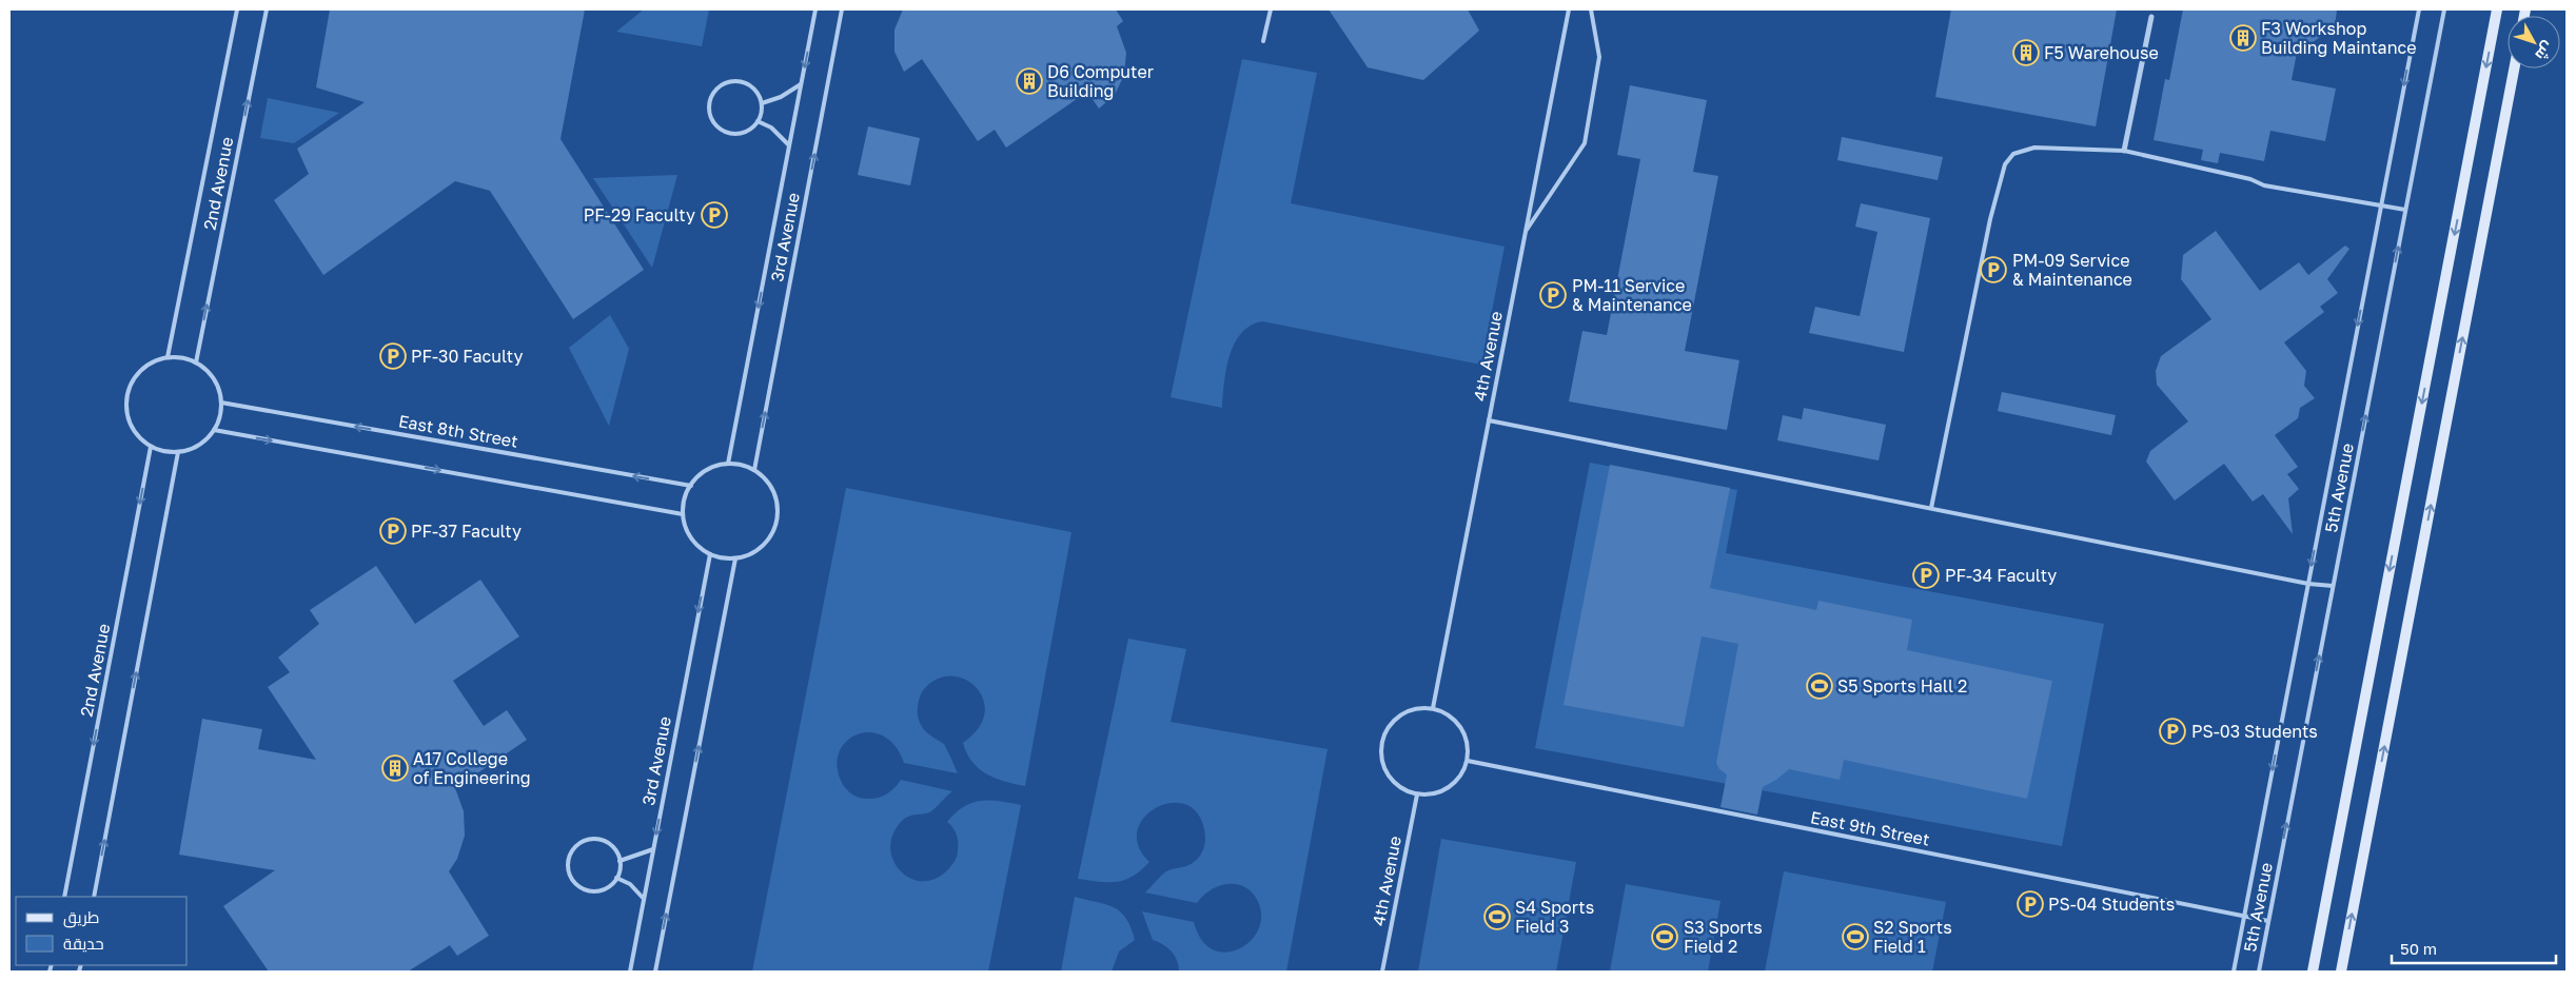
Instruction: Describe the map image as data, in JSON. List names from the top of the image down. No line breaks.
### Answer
{"streets":{"lane":["2nd Avenue","3rd Avenue","4th Avenue","East 8th Street","5th Avenue","East 9th Street"]},"crossings":[["2nd Avenue","East 8th Street"],["3rd Avenue","East 8th Street"],["4th Avenue","East 9th Street"],["5th Avenue","East 9th Street"]],"places":{"building":["F3 Workshop Building Maintance","F5 Warehouse","D6 Computer Building","A17 College of Engineering"],"parking":["PF-29 Faculty","PM-09 Service & Maintenance","PM-11 Service & Maintenance","PF-30 Faculty","PF-37 Faculty","PF-34 Faculty","PS-03 Students","PS-04 Students"],"sports":["S5 Sports Hall 2","S4 Sports Field 3","S3 Sports Field 2","S2 Sports Field 1"]},"legend":["طريق","حديقة"],"scale_bar":"50 m","north":"bottom right"}
